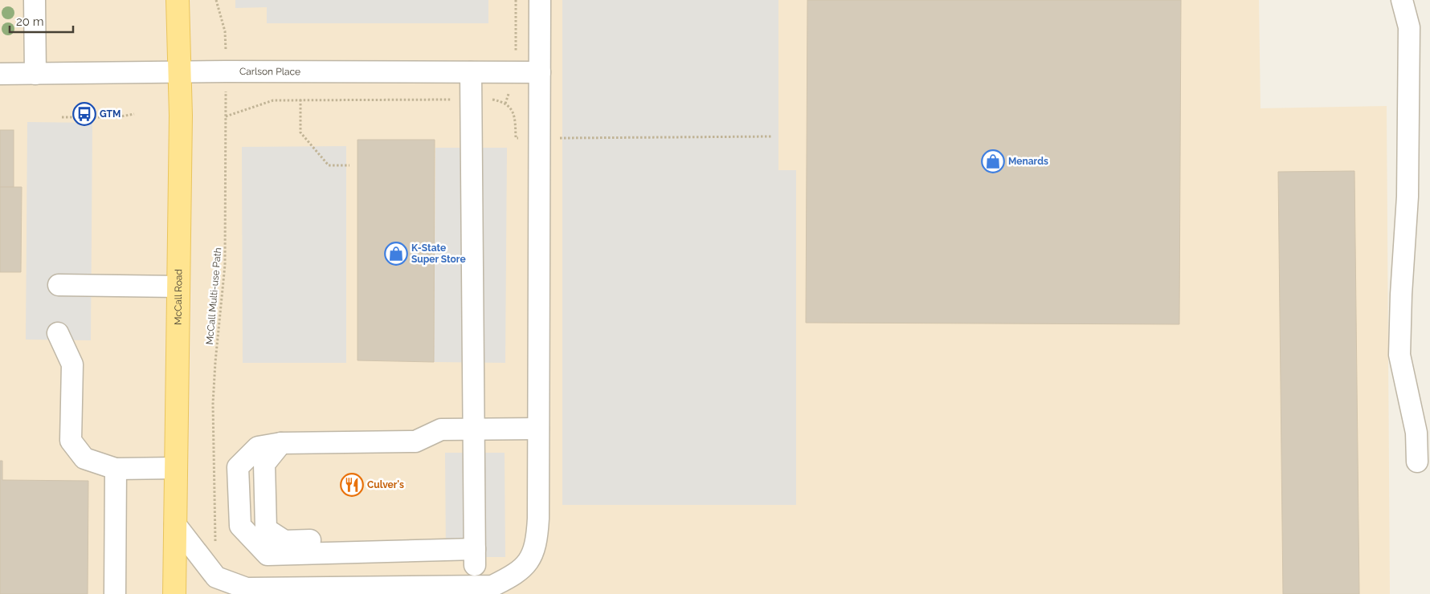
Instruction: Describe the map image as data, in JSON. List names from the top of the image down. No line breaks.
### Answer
{"streets":{"main road":["McCall Road"],"street":["Carlson Place"],"path":["McCall Multi-use Path"]},"crossings":[["Carlson Place","McCall Multi-use Path"],["Carlson Place","McCall Road"]],"places":{"bus stop":["GTM"],"shop":["Menards","K-State Super Store"],"restaurant":["Culver's"]},"scale_bar":"20 m"}
